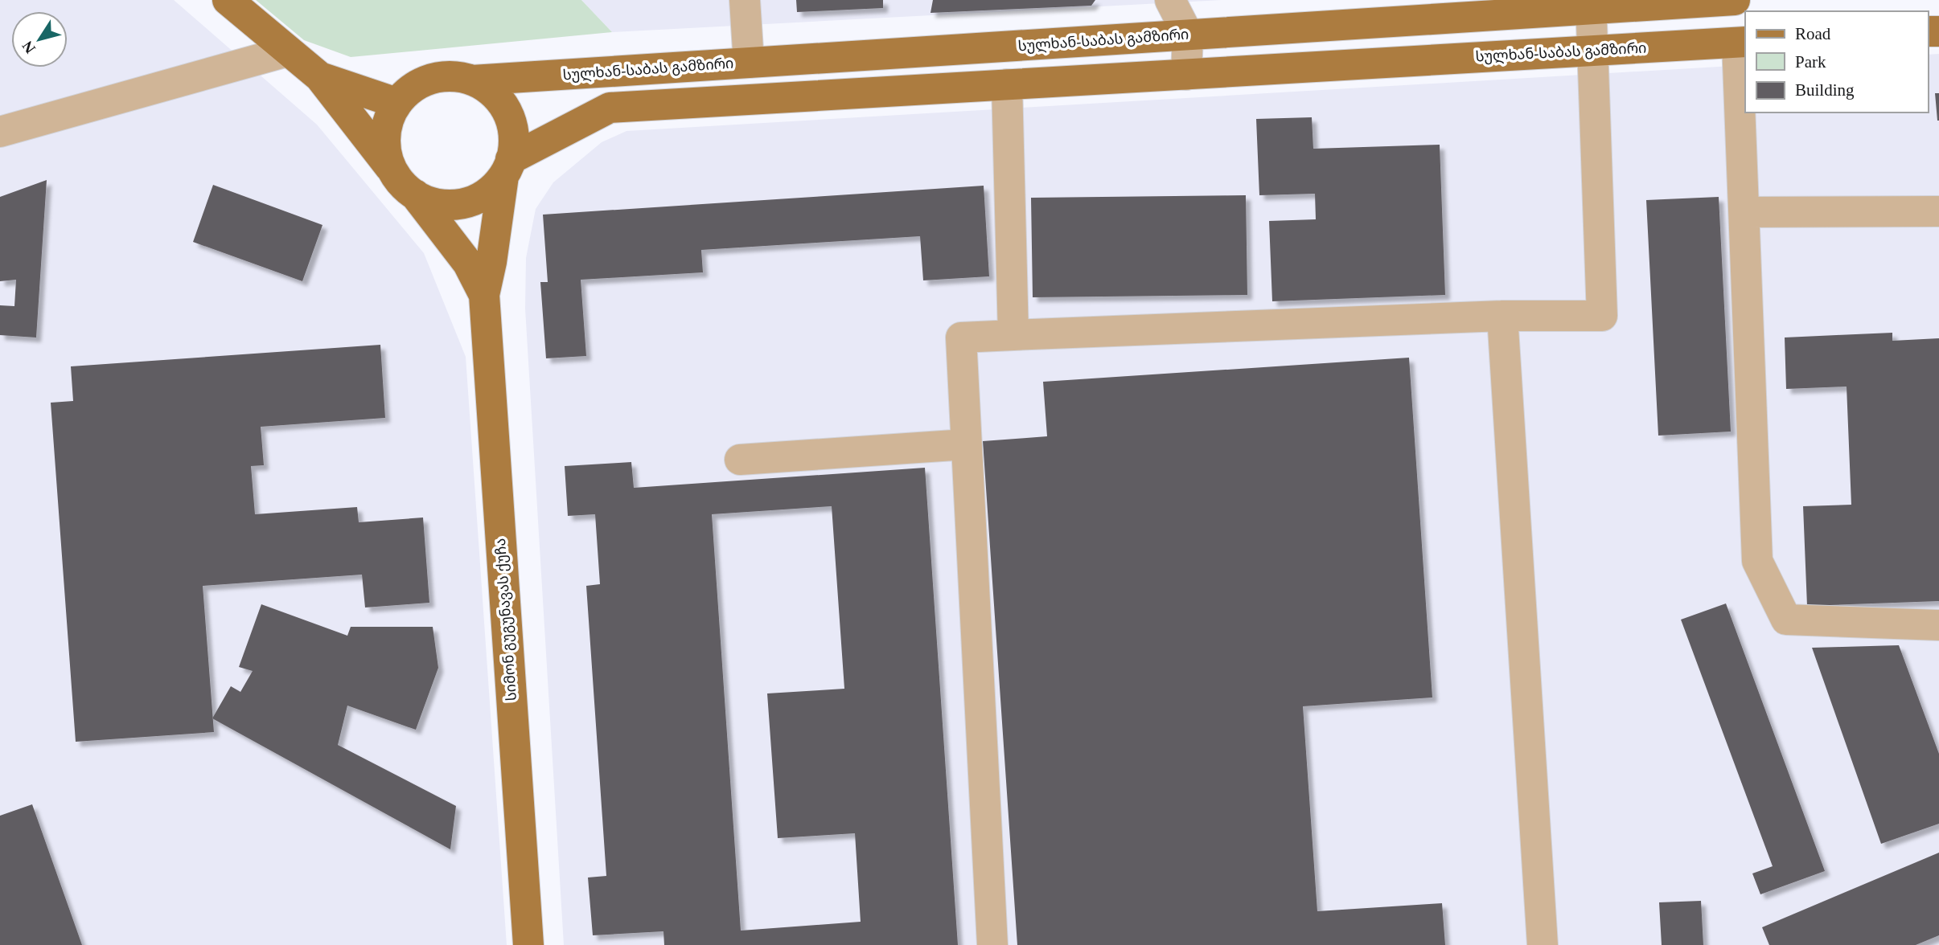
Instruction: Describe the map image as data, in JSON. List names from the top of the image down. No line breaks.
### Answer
{"streets":{"main road":["სულხან-საბას გამზირი","სიმონ გუგუნავას ქუჩა"]},"crossings":[["სულხან-საბას გამზირი","სიმონ გუგუნავას ქუჩა"]],"legend":["Road","Park","Building"],"north":"bottom left"}
